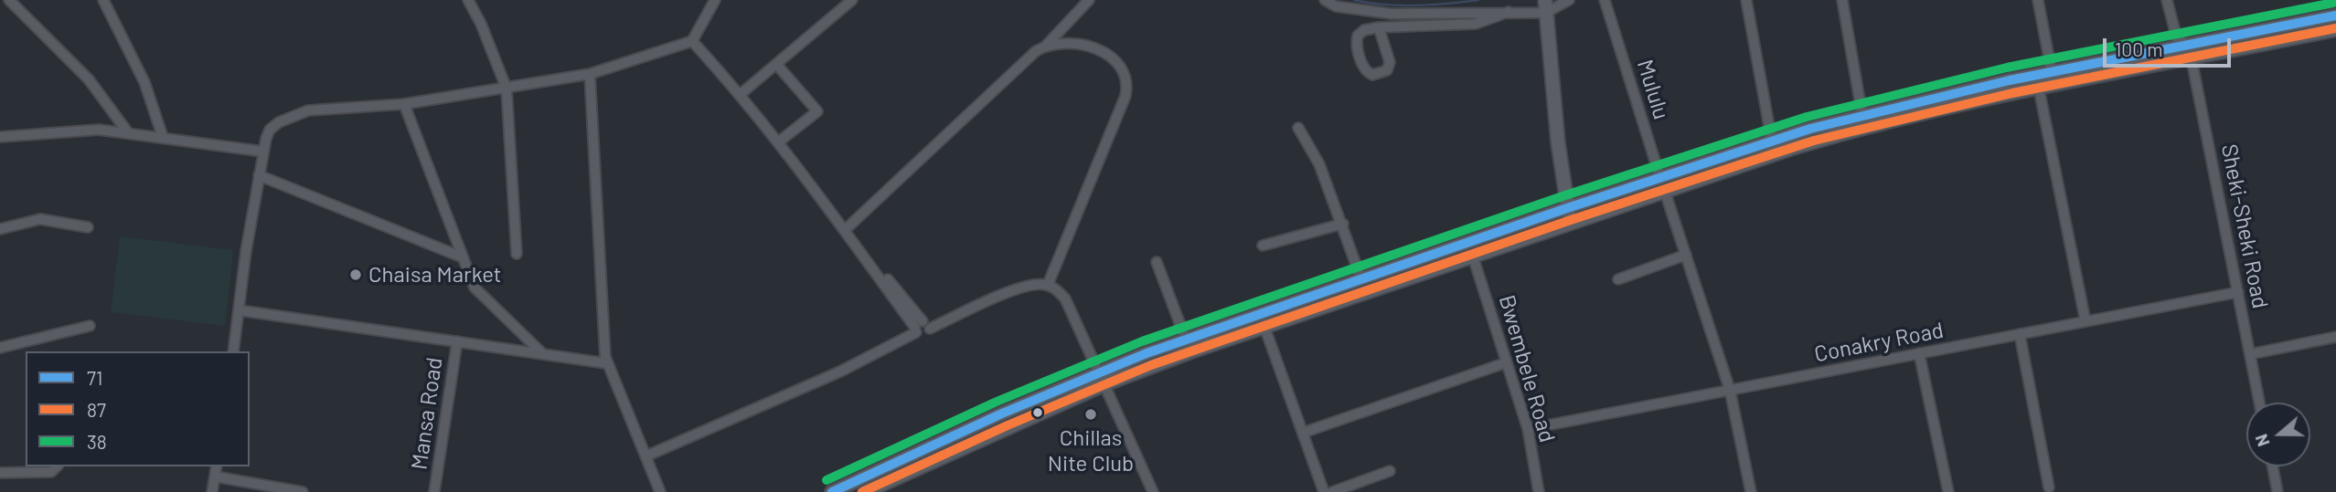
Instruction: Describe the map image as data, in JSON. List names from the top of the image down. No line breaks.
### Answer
{"streets":{"street":["Mululu","Sheki-Sheki Road","Conakry Road","Bwembele Road","Mansa Road"]},"crossings":[["Sheki-Sheki Road","Conakry Road"],["Conakry Road","Bwembele Road"]],"places":["Chaisa Market","Chillas Nite Club"],"lines":["transit line 38","transit line 71","transit line 87"],"legend":["71","87","38"],"scale_bar":"100 m","north":"left"}
